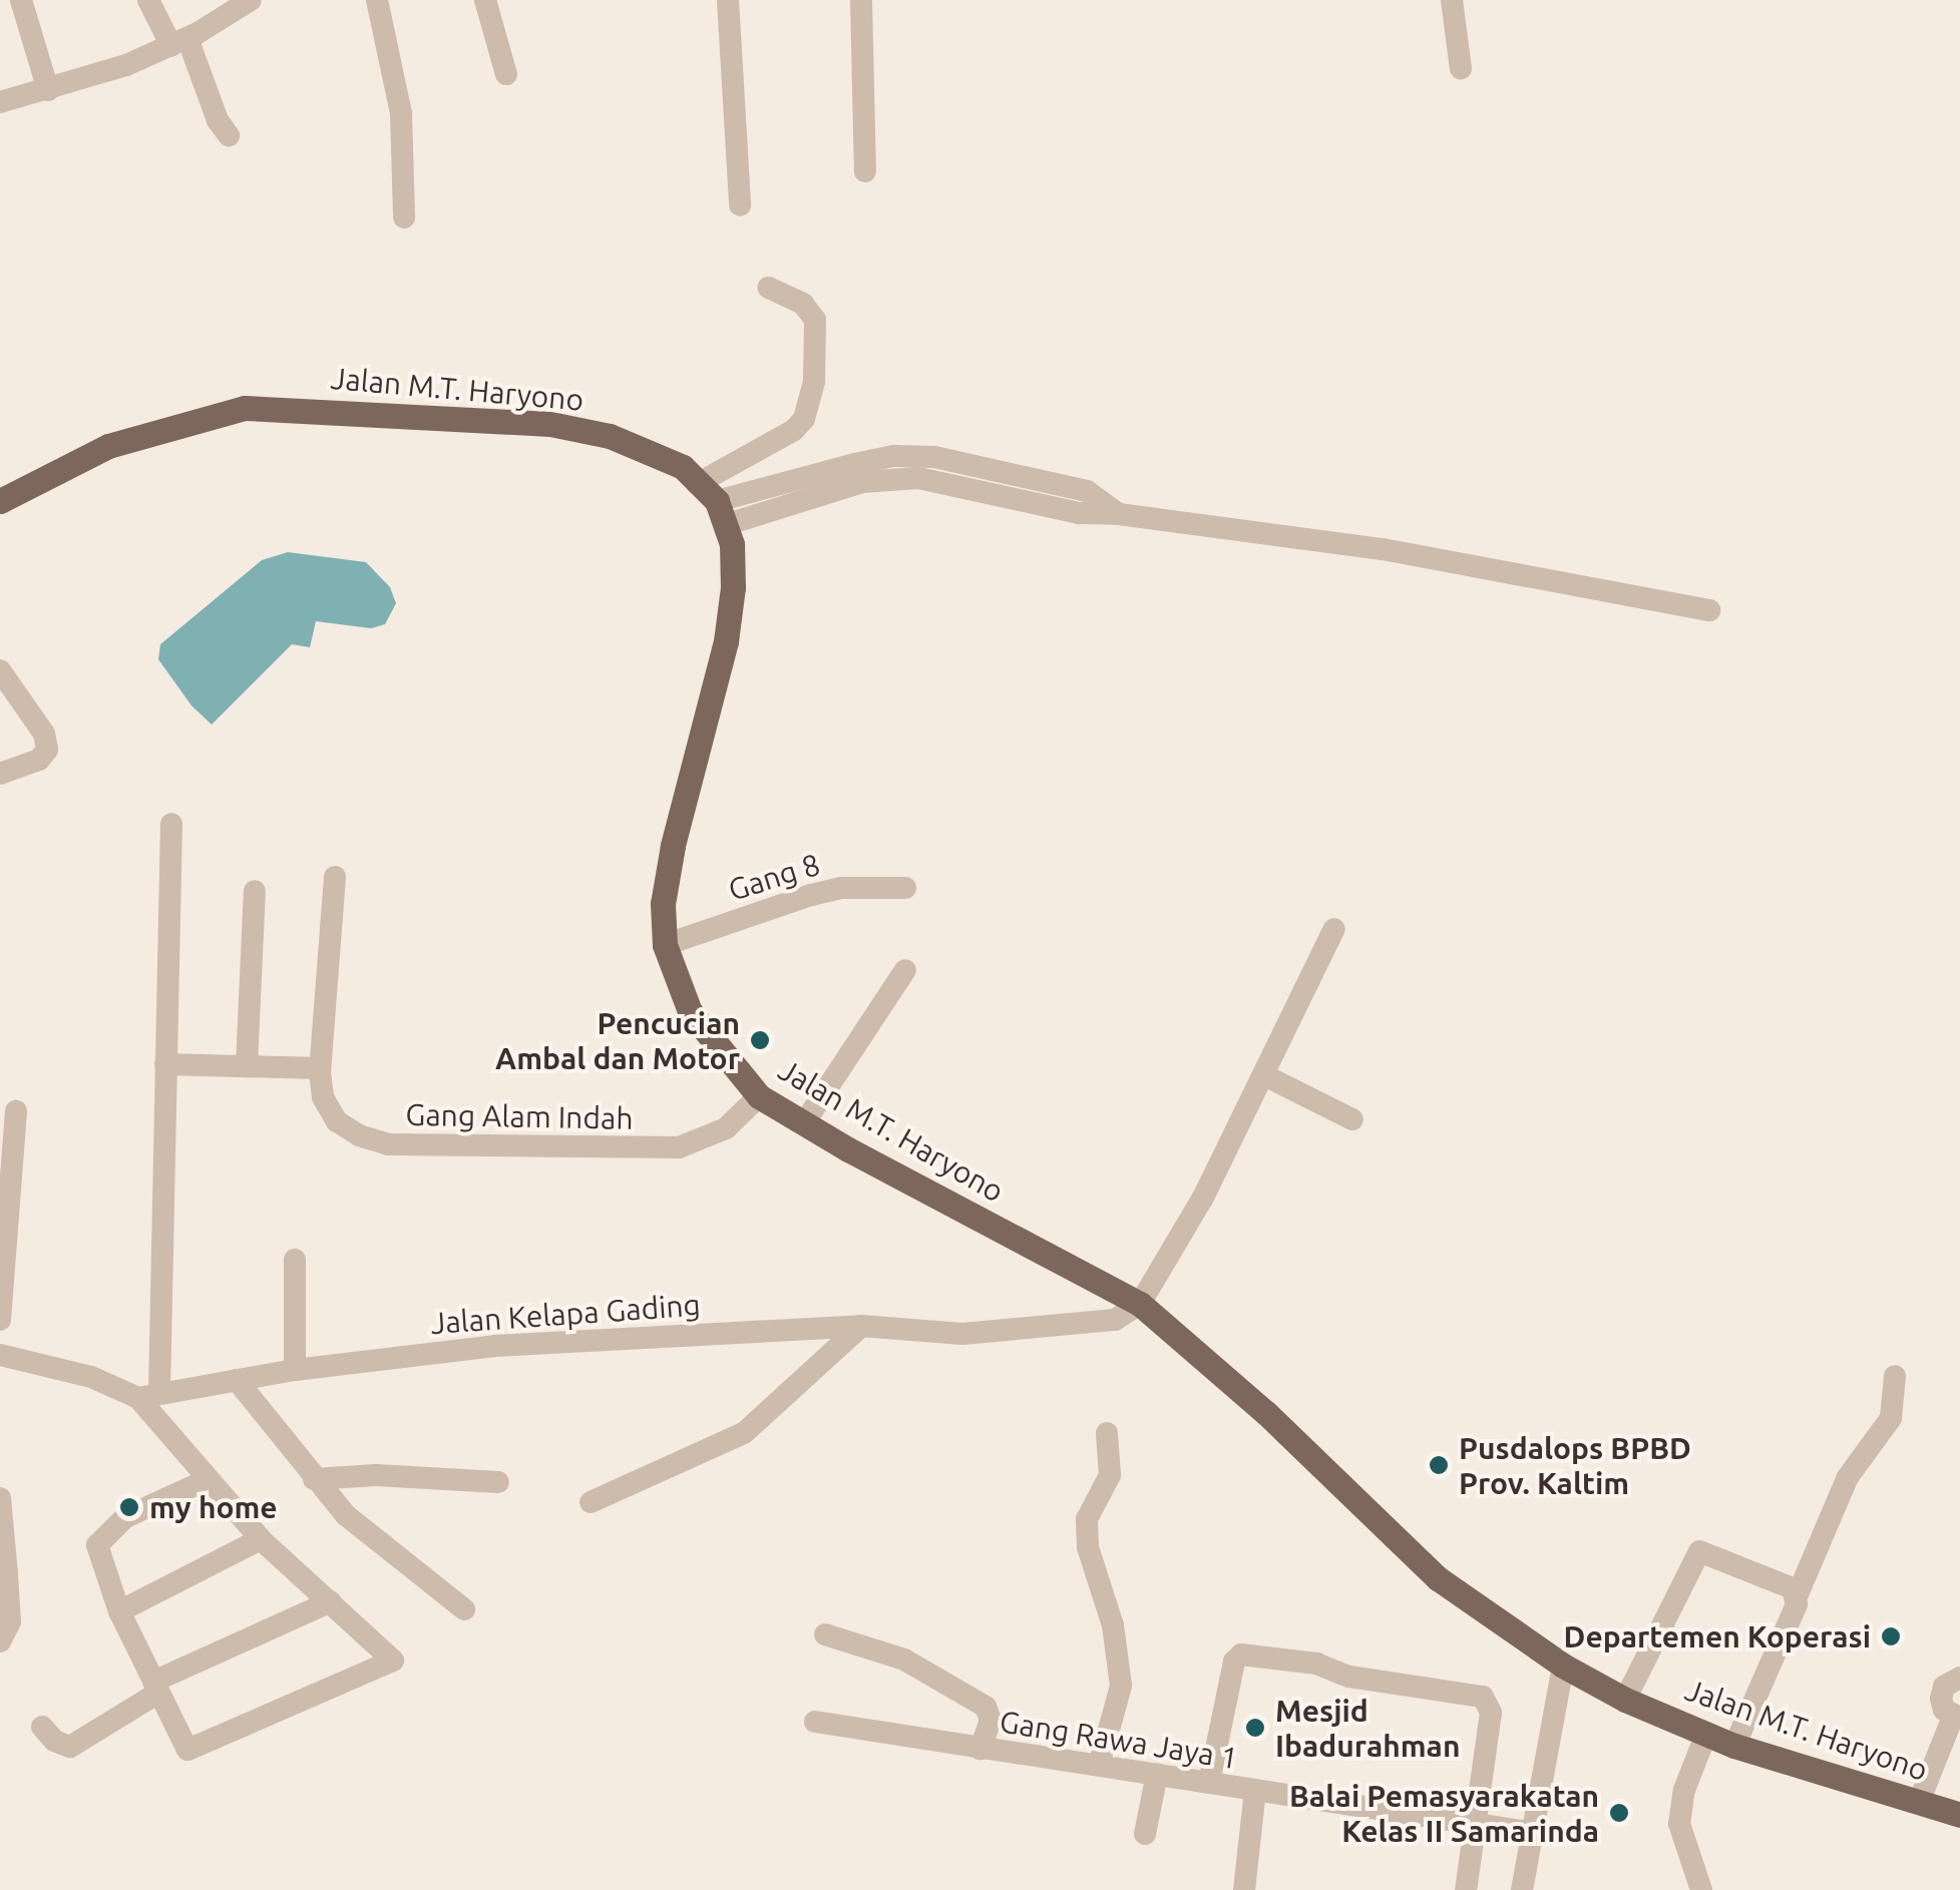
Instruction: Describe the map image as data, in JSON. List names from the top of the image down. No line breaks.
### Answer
{"streets":{"main road":["Jalan M.T. Haryono"],"street":["Gang 8","Gang Alam Indah","Jalan Kelapa Gading","Gang Rawa Jaya 1"]},"crossings":[["Jalan M.T. Haryono","Gang 8"],["Jalan M.T. Haryono","Gang Alam Indah"],["Jalan M.T. Haryono","Jalan Kelapa Gading"]],"places":["Pencucian Ambal dan Motor","Pusdalops BPBD Prov. Kaltim","my home","Departemen Koperasi","Mesjid Ibadurahman","Balai Pemasyarakatan Kelas II Samarinda"]}
